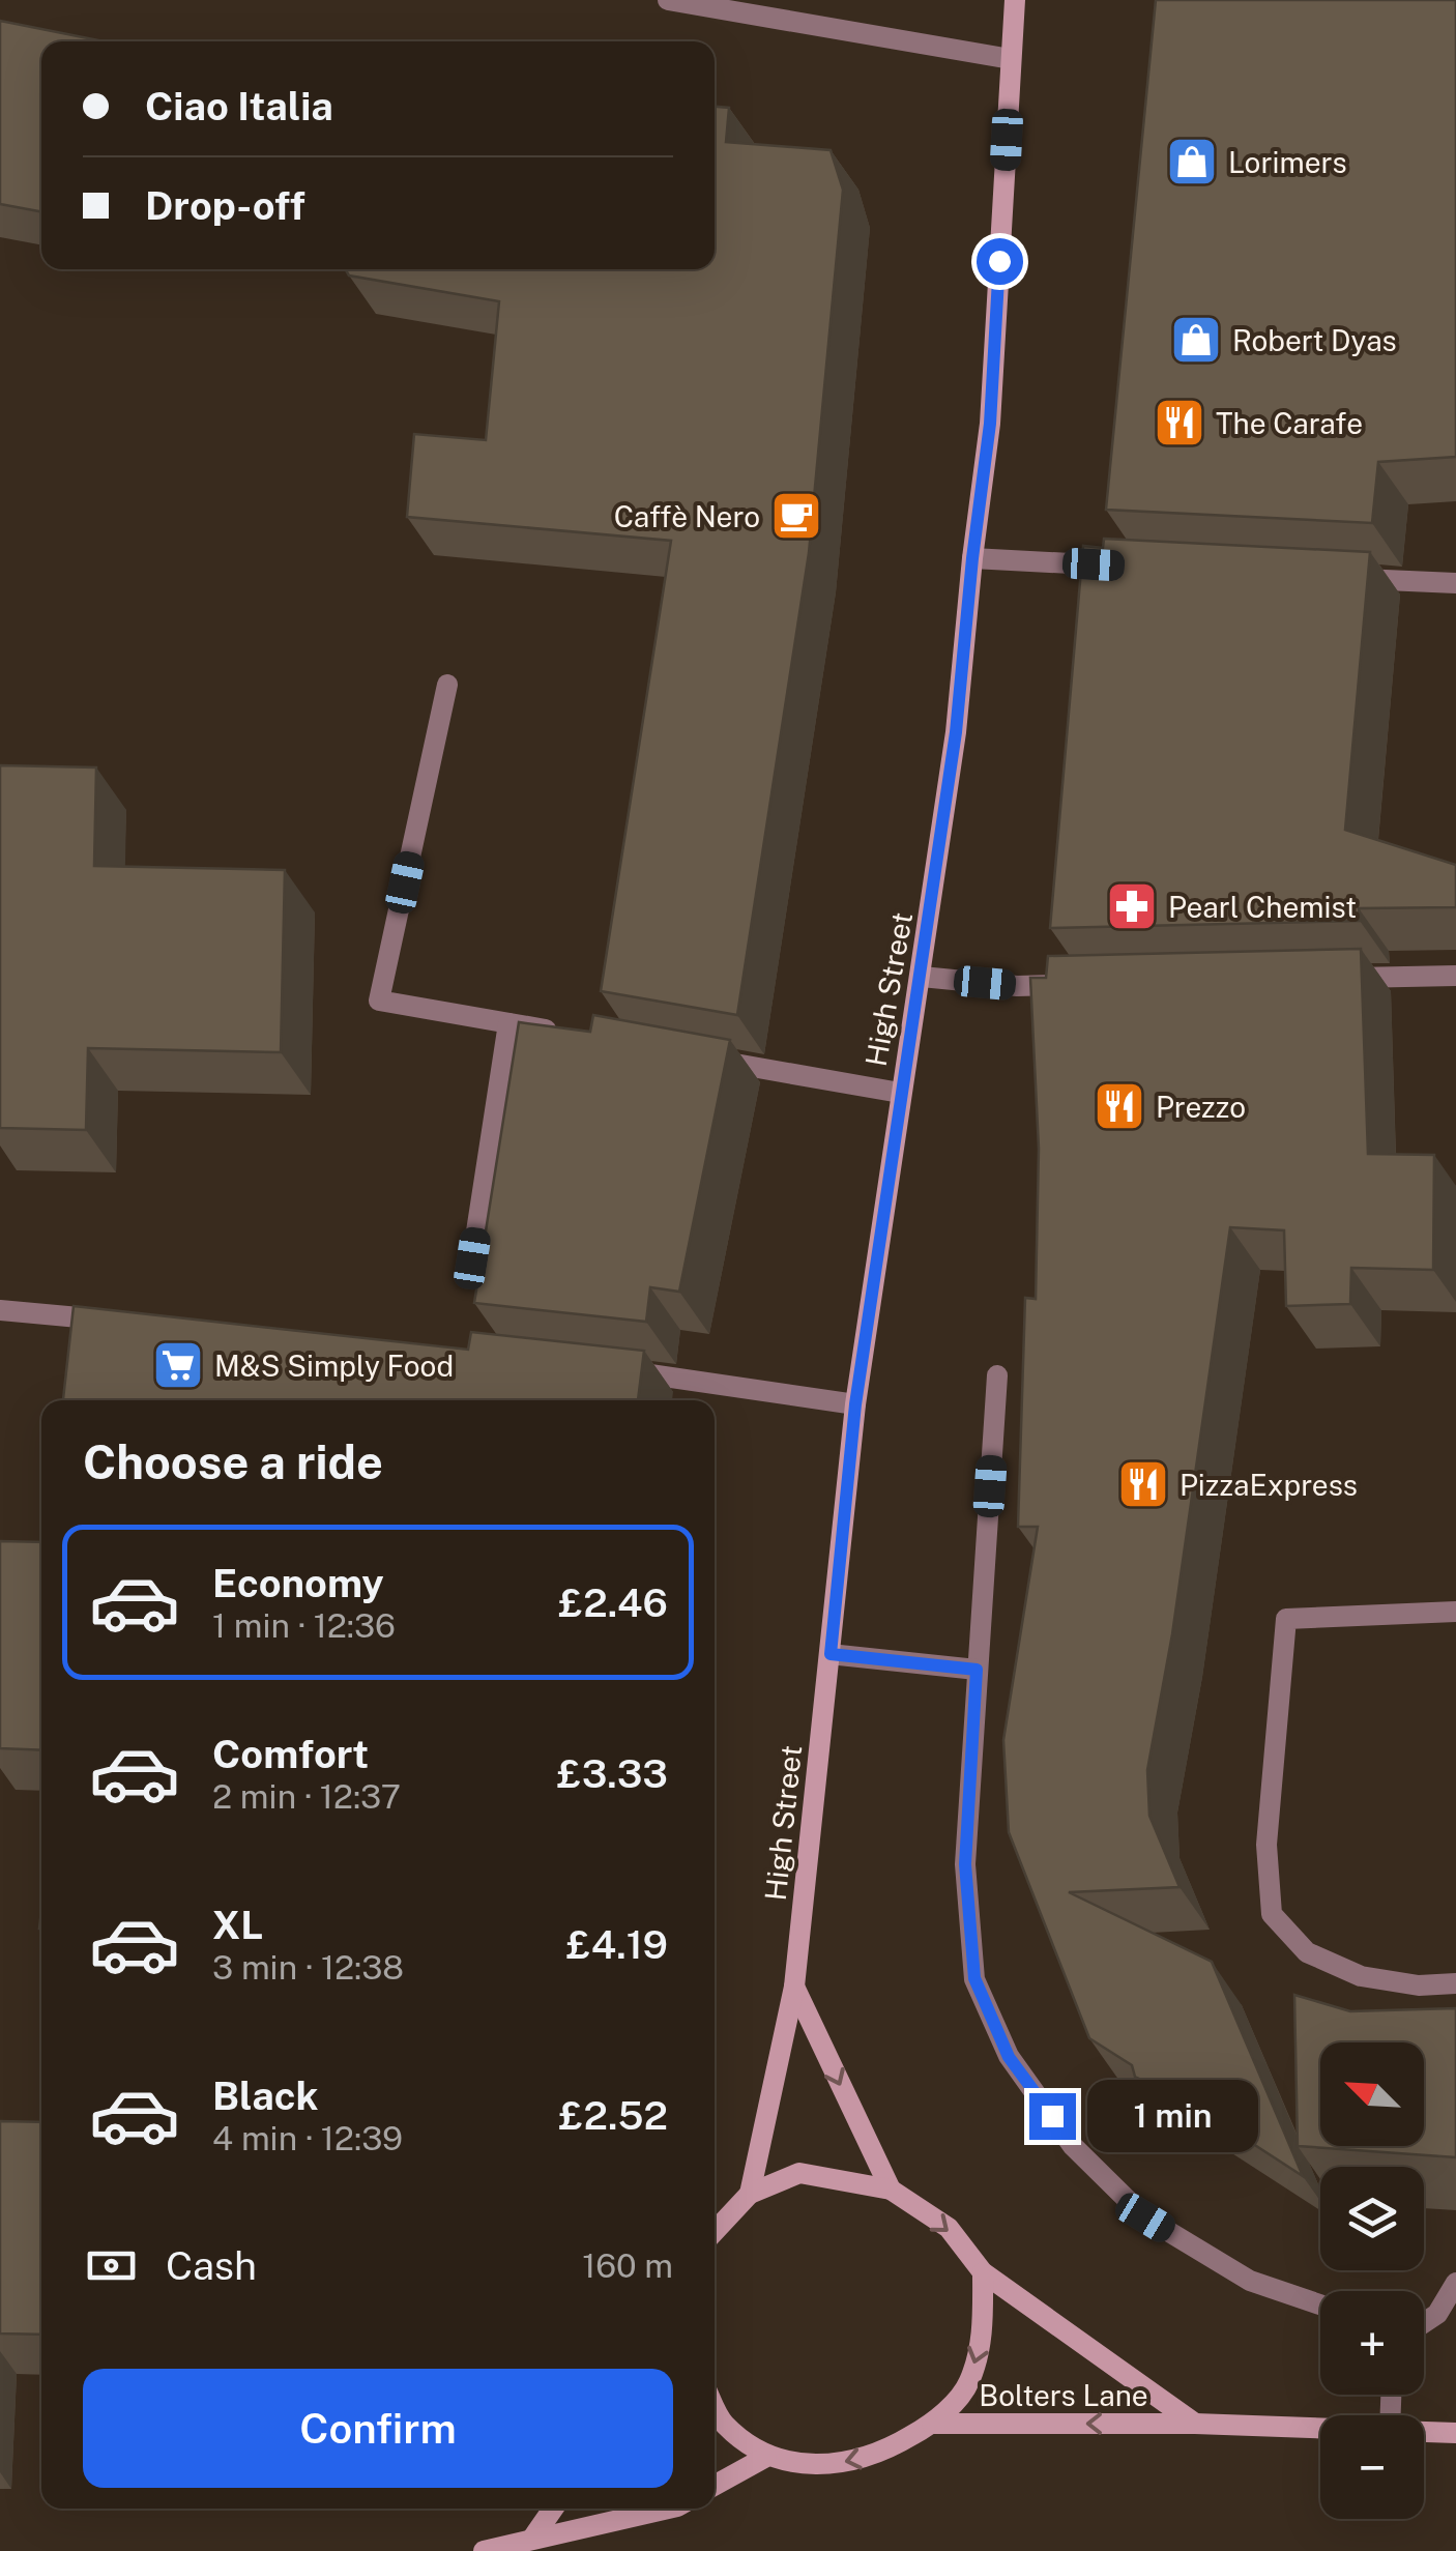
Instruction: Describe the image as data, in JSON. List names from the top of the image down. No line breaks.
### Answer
{"streets":{"main road":["High Street","Bolters Lane"]},"places":{"shop":["Lorimers","Robert Dyas"],"restaurant":["The Carafe","Prezzo","PizzaExpress"],"cafe":["Caffè Nero"],"pharmacy":["Pearl Chemist"],"supermarket":["M&S Simply Food"]},"north":"top left","page":{"banner":["Ciao Italia","Drop-off"],"heading":"Choose a ride","list":[{"name":"Economy","note":"1 min · 12:36","value":"£2.46"},{"name":"Comfort","note":"2 min · 12:37","value":"£3.33"},{"name":"XL","note":"3 min · 12:38","value":"£4.19"},{"name":"Black","note":"4 min · 12:39","value":"£2.52"}],"map_buttons":["+","−"],"bubble":"1 min","pay":["Cash","160 m"],"buttons":"Confirm"}}
